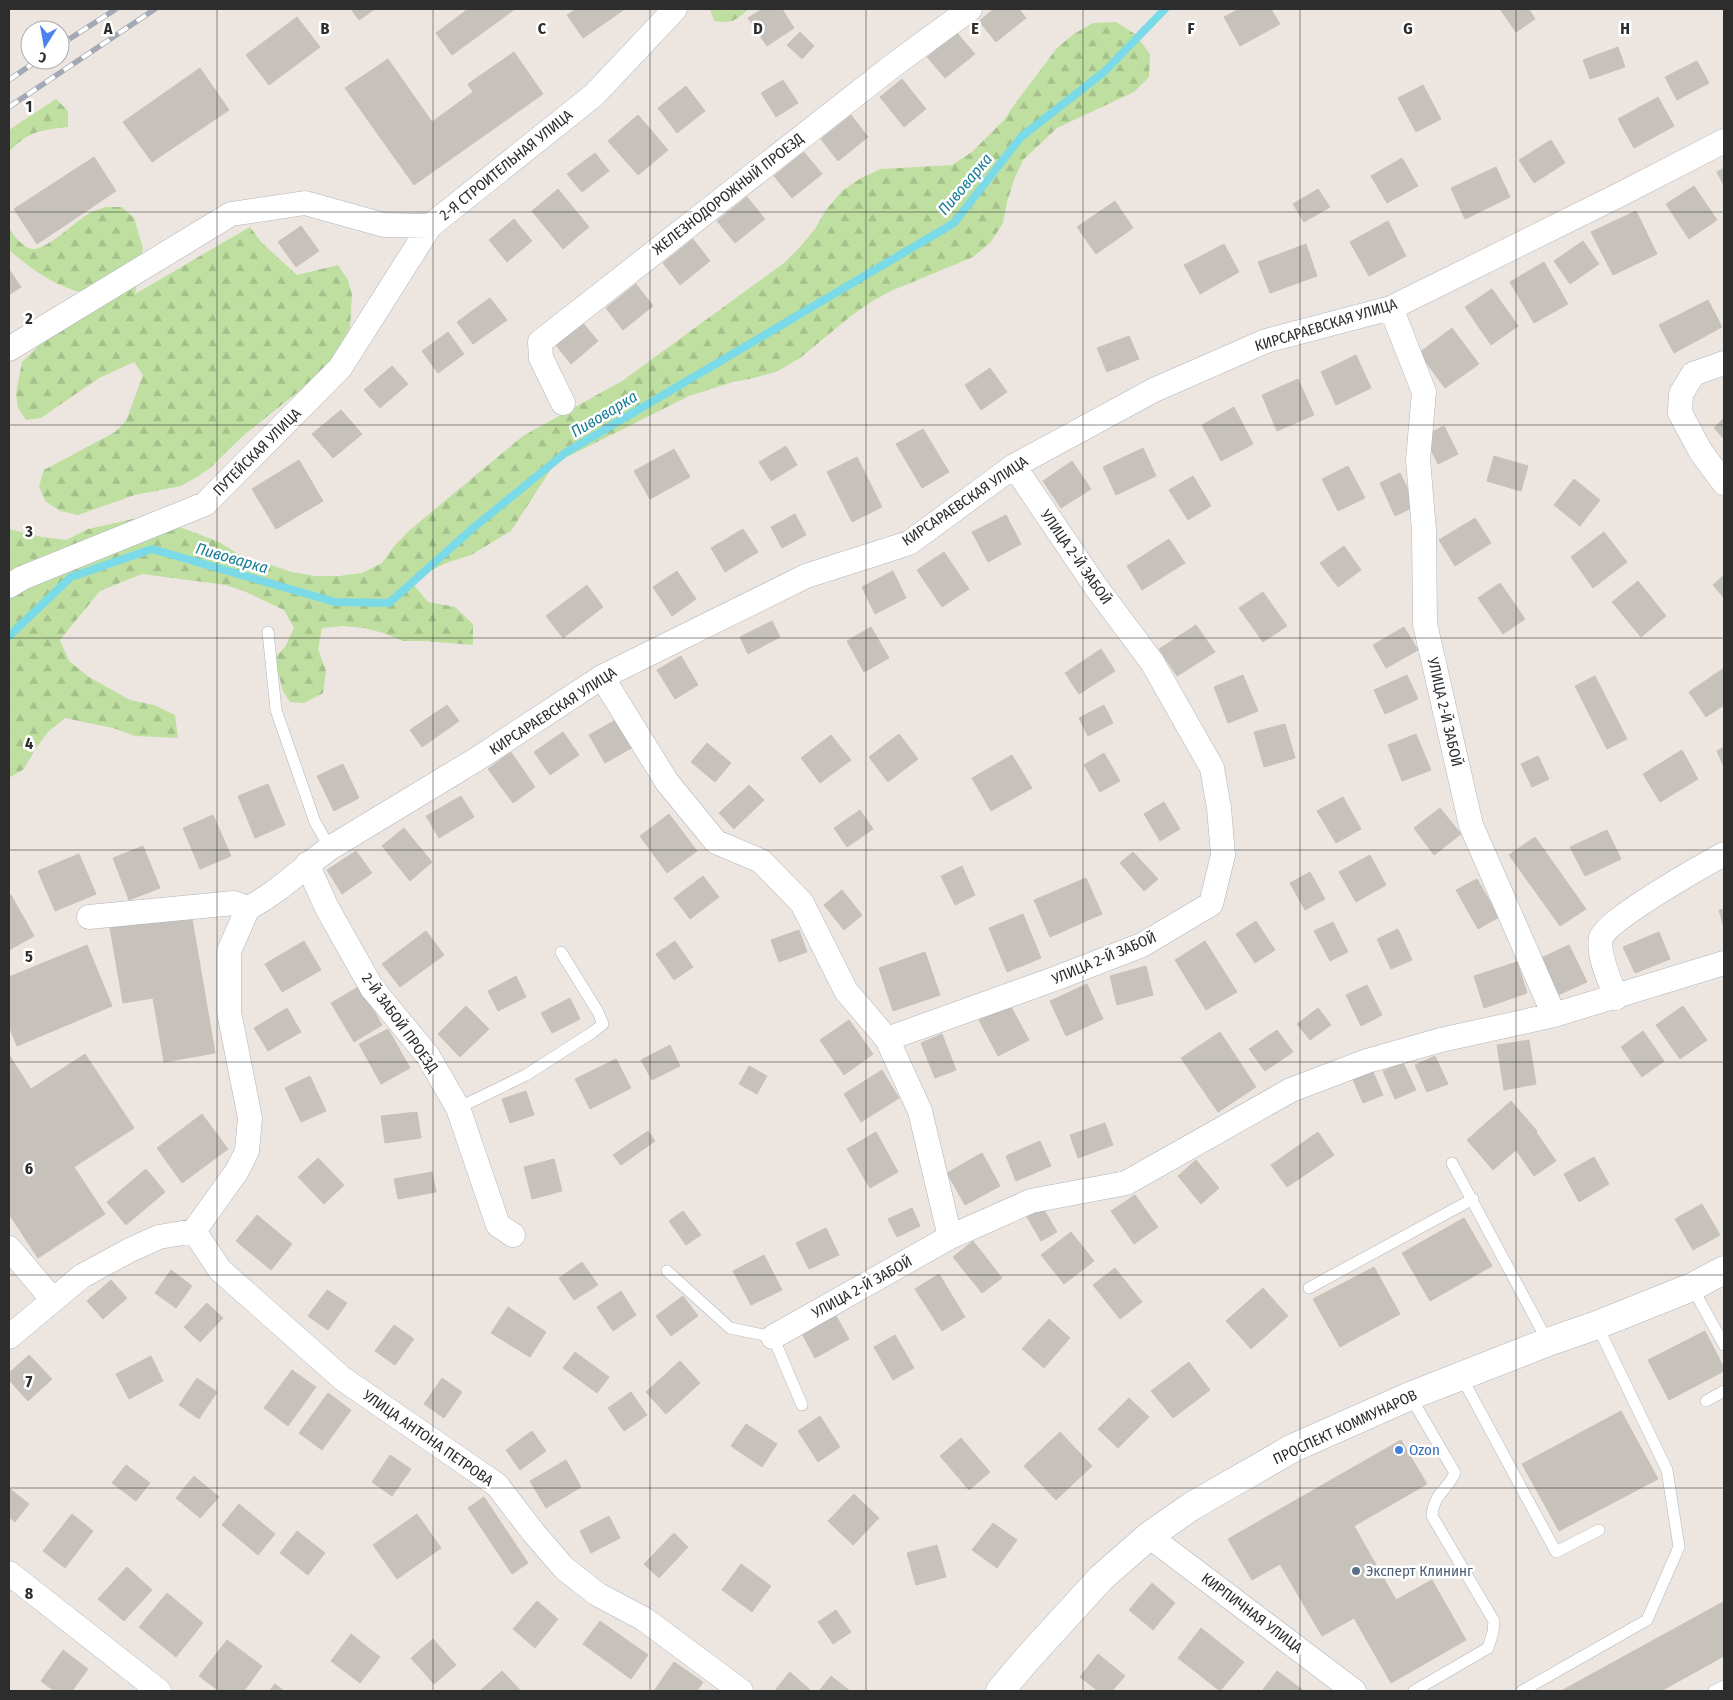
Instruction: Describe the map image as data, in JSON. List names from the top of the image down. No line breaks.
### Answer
{"streets":{"street":["2-Я СТРОИТЕЛЬНАЯ УЛИЦА","ЖЕЛЕЗНОДОРОЖНЫЙ ПРОЕЗД","КИРСАРАЕВСКАЯ УЛИЦА","ПУТЕЙСКАЯ УЛИЦА","УЛИЦА 2-Й ЗАБОЙ","2-Й ЗАБОЙ ПРОЕЗД","ПРОСПЕКТ КОММУНАРОВ","УЛИЦА АНТОНА ПЕТРОВА","КИРПИЧНАЯ УЛИЦА"]},"crossings":[["2-Я СТРОИТЕЛЬНАЯ УЛИЦА","ПУТЕЙСКАЯ УЛИЦА"],["КИРСАРАЕВСКАЯ УЛИЦА","УЛИЦА 2-Й ЗАБОЙ"],["КИРСАРАЕВСКАЯ УЛИЦА","2-Й ЗАБОЙ ПРОЕЗД"],["ПРОСПЕКТ КОММУНАРОВ","КИРПИЧНАЯ УЛИЦА"]],"water":["Пивоварка"],"places":["Ozon","Эксперт Клининг"],"north":"bottom","grid":{"columns":["A","B","C","D","E","F","G","H"],"rows":["1","2","3","4","5","6","7","8"]}}
